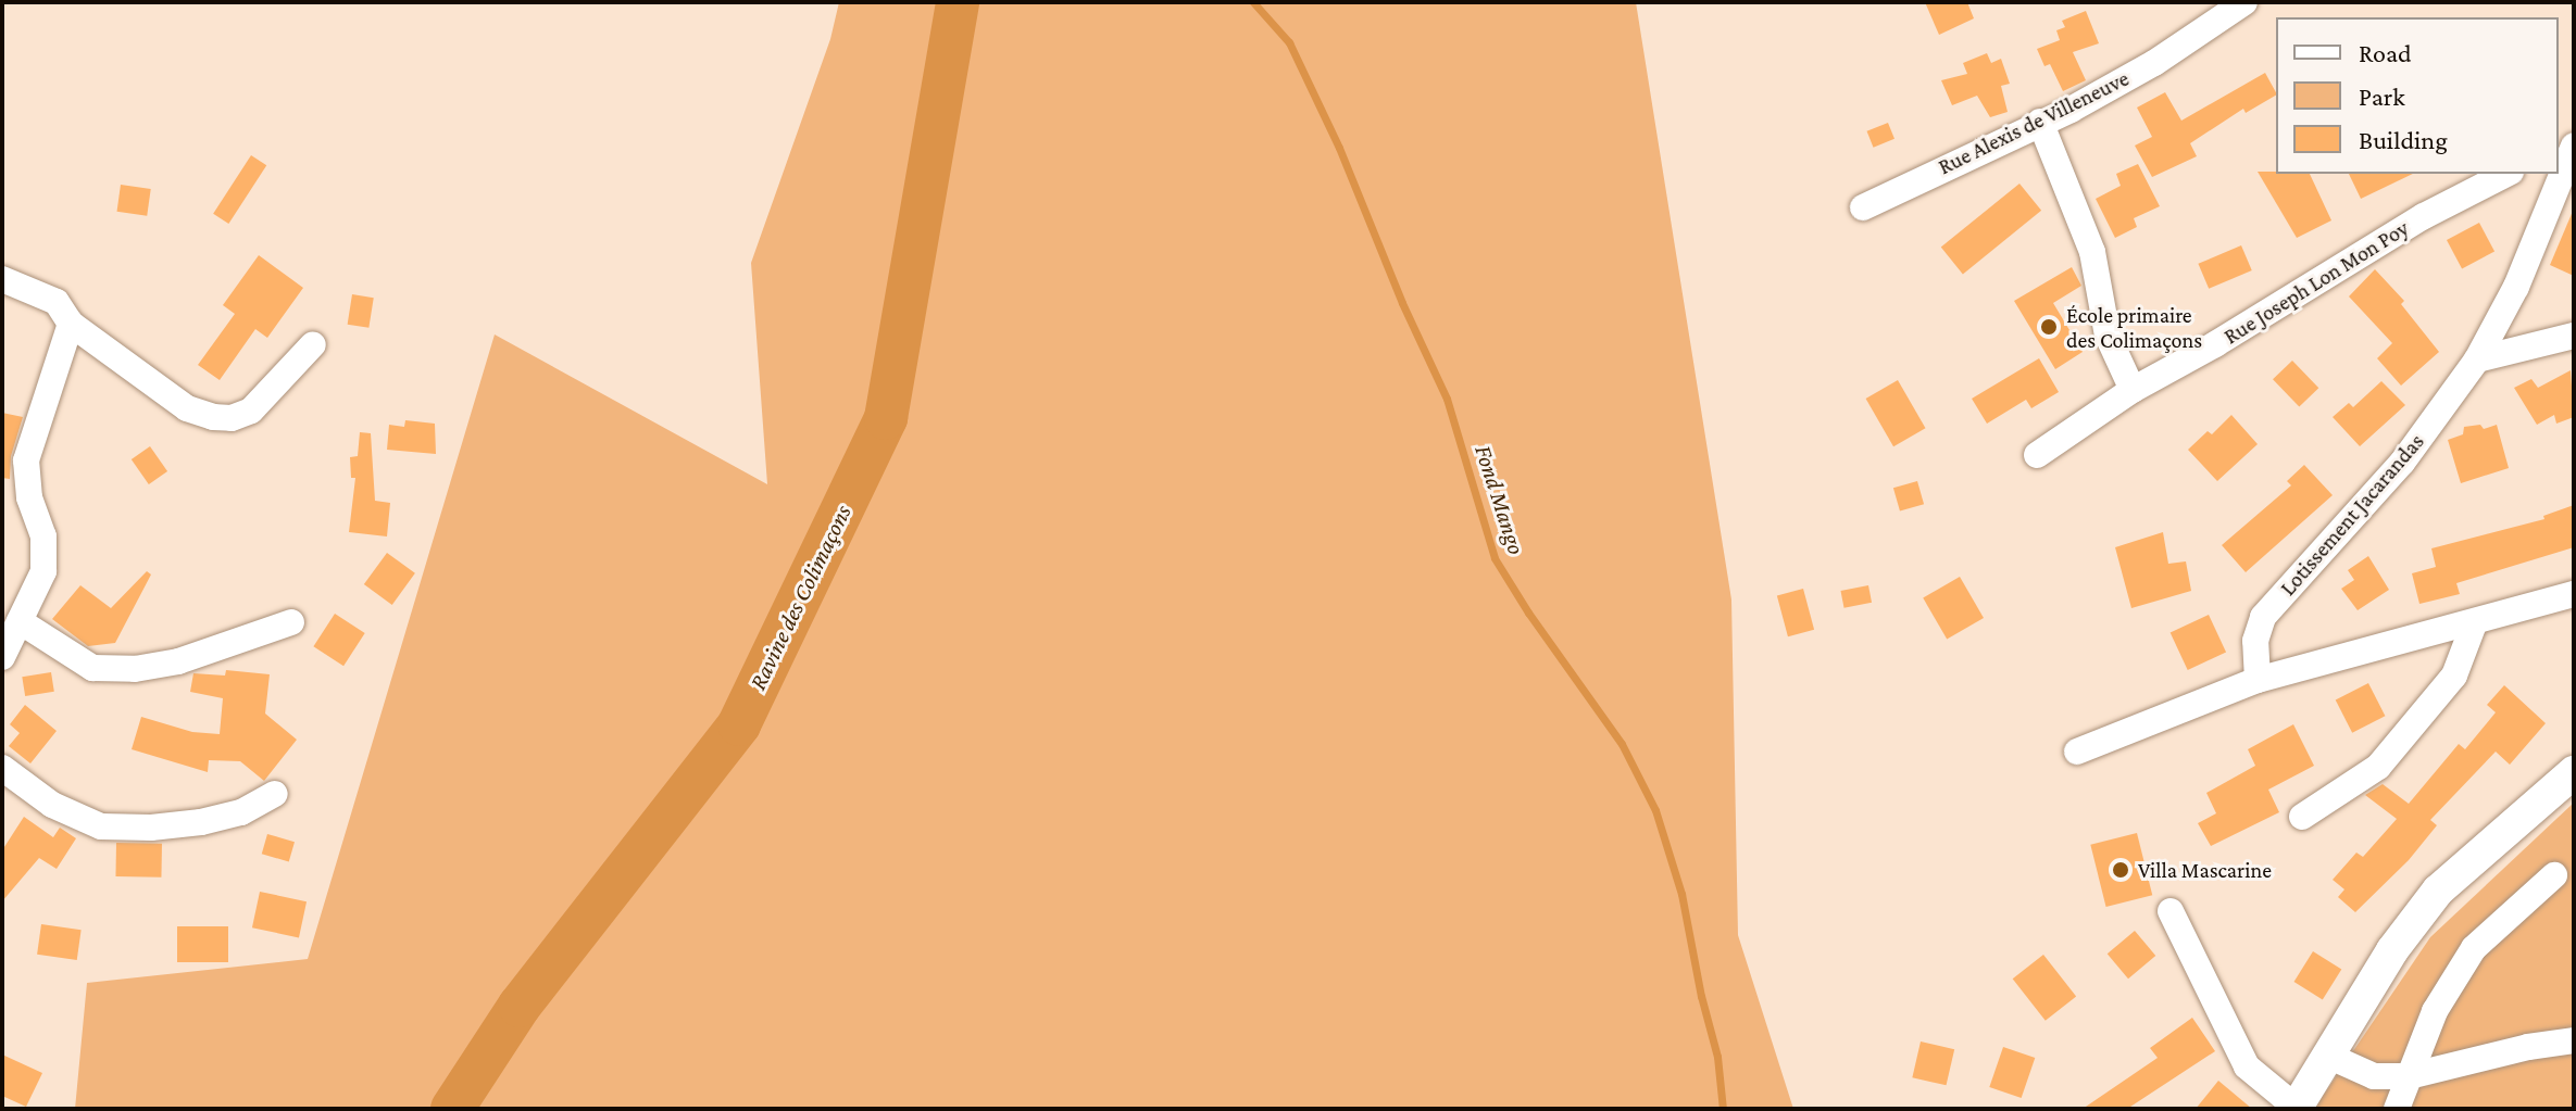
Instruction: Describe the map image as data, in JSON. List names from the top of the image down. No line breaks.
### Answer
{"streets":{"street":["Rue Alexis de Villeneuve","Rue Joseph Lon Mon Poy","Lotissement Jacarandas"]},"water":["Fond Mango","Ravine des Colimaçons"],"places":["École primaire des Colimaçons","Villa Mascarine"],"legend":["Road","Park","Building"]}
